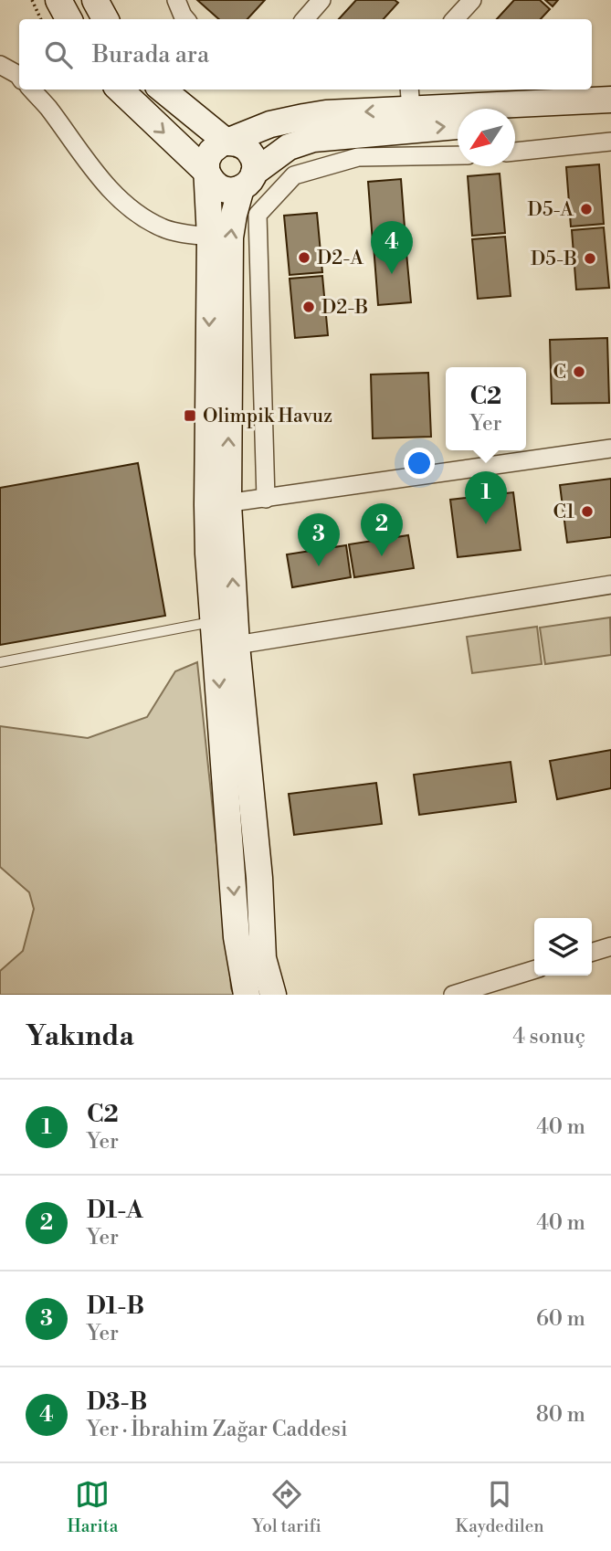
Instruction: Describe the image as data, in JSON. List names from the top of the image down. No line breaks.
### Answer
{"places":{"other":["D5-A","D2-A","D5-B","D2-B","C","C1"],"transit":["Olimpik Havuz"]},"north":"bottom left","page":{"search":"Burada ara","pins":["4","1","2","3"],"popup":["C2","Yer"],"heading":["Yakında","4 sonuç"],"list":[{"mark":"1","name":"C2","note":"Yer","value":"40 m"},{"mark":"2","name":"D1-A","note":"Yer","value":"40 m"},{"mark":"3","name":"D1-B","note":"Yer","value":"60 m"},{"mark":"4","name":"D3-B","note":"Yer · İbrahim Zağar Caddesi","value":"80 m"}],"nav":["Harita","Yol tarifi","Kaydedilen"]}}
